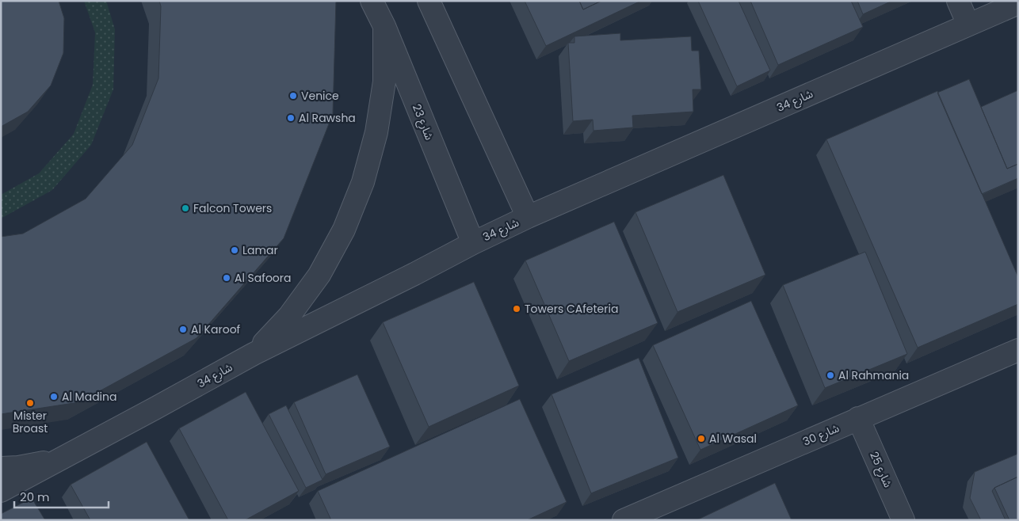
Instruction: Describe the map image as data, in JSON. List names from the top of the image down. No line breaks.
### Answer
{"streets":{"street":["شارع 34","شارع 23","شارع 30","شارع 25"]},"crossings":[["شارع 34","شارع 23"],["شارع 30","شارع 25"]],"places":["Venice","Al Rawsha","Falcon Towers","Lamar","Al Safoora","Towers CAfeteria","Al Karoof","Al Rahmania","Al Madina","Mister Broast","Al Wasal"],"scale_bar":"20 m"}
